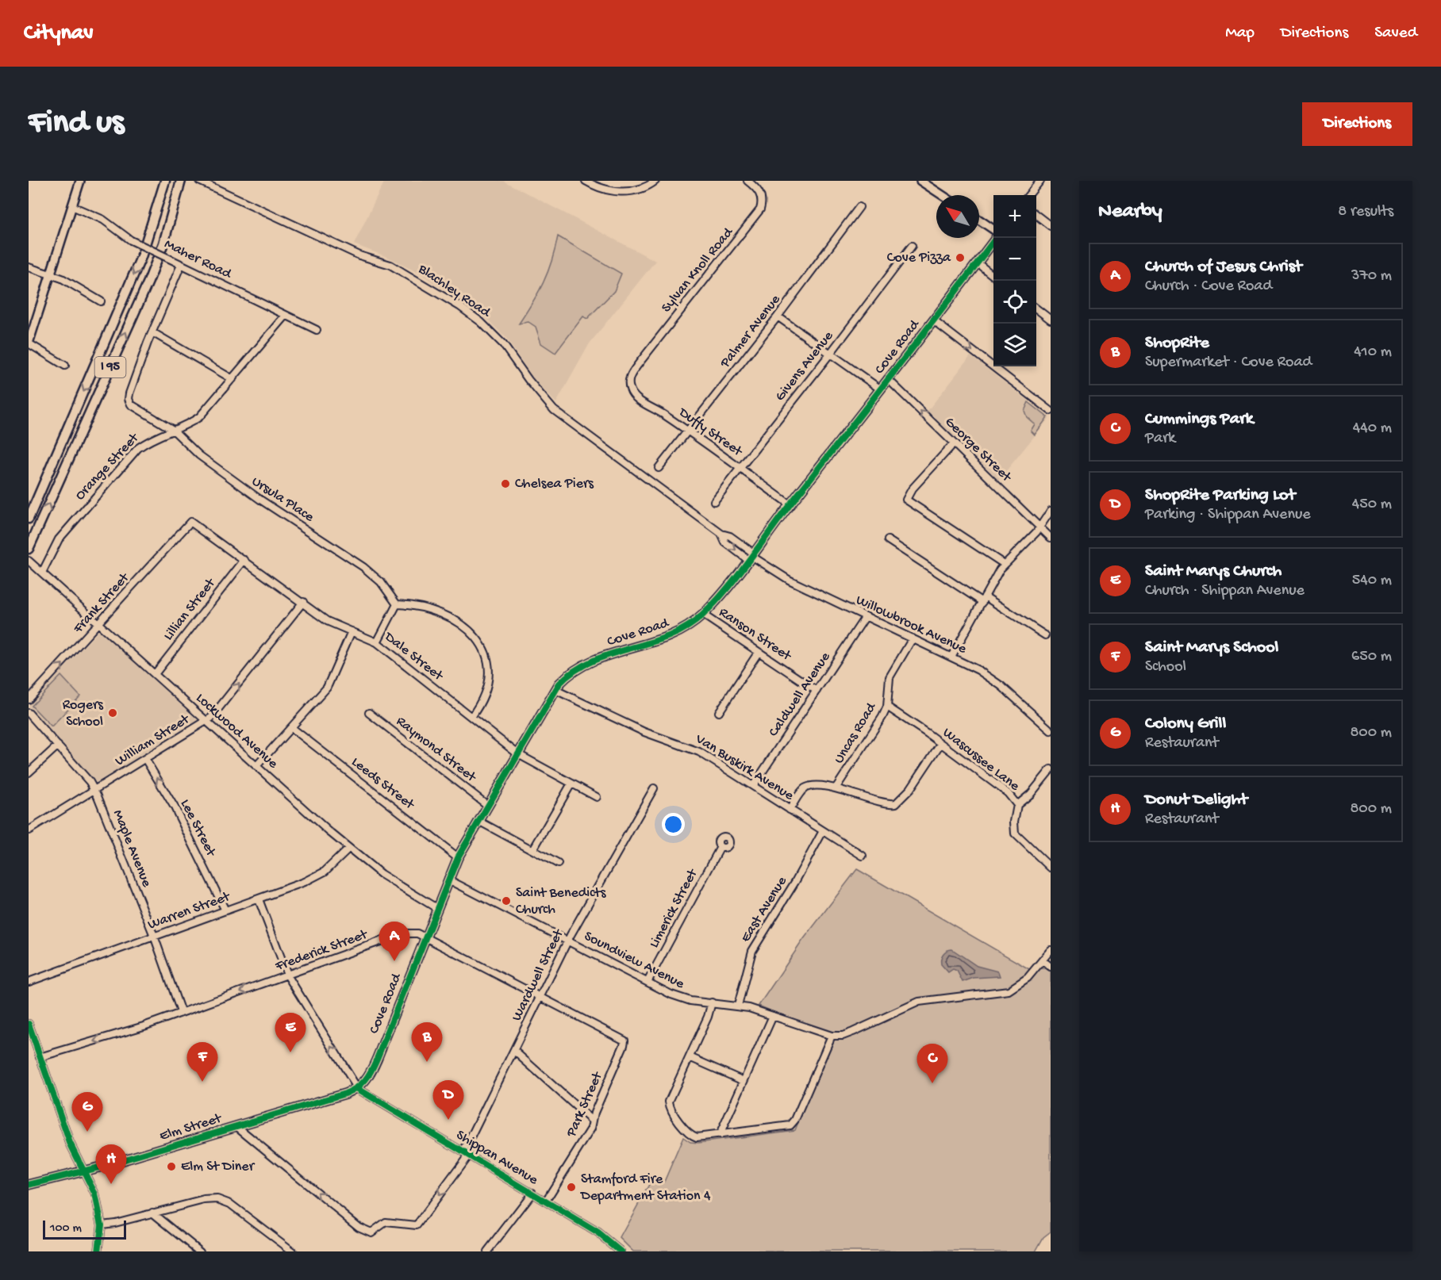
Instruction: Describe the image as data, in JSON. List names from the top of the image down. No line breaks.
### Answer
{"streets":{"highway":["I 95"],"main road":["Cove Road","Elm Street"],"street":["Maher Road","Sylvan Knoll Road","Blachley Road","Palmer Avenue","Givens Avenue","Duffy Street","George Street","Orange Street","Ursula Place","Frank Street","Lillian Street","Willowbrook Avenue","Ranson Street","Dale Street","Caldwell Avenue","Lockwood Avenue","Uncas Road","William Street","Raymond Street","Wascussee Lane","Van Buskirk Avenue","Leeds Street","Lee Street","Maple Avenue","Limerick Street","East Avenue","Warren Street","Frederick Street","Soundview Avenue","Wardwell Street","Park Street","Shippan Avenue"]},"crossings":[["Maher Road","Orange Street"],["Maher Road","Ursula Place"],["Sylvan Knoll Road","Duffy Street"],["Blachley Road","Cove Road"],["Blachley Road","Willowbrook Avenue"],["Palmer Avenue","Duffy Street"],["Cove Road","Duffy Street"],["Cove Road","George Street"],["Cove Road","Willowbrook Avenue"],["Cove Road","Ranson Street"],["Cove Road","Dale Street"],["Cove Road","Lockwood Avenue"],["Cove Road","Raymond Street"],["Cove Road","Van Buskirk Avenue"],["Cove Road","Leeds Street"],["Cove Road","Frederick Street"],["Cove Road","Soundview Avenue"],["Cove Road","Elm Street"],["Cove Road","Shippan Avenue"],["Givens Avenue","Duffy Street"],["Orange Street","Ursula Place"],["Orange Street","Lockwood Avenue"],["Frank Street","Dale Street"],["Frank Street","Lockwood Avenue"],["Lillian Street","Dale Street"],["Lillian Street","Lockwood Avenue"],["Willowbrook Avenue","Caldwell Avenue"],["Willowbrook Avenue","Uncas Road"],["Ranson Street","Caldwell Avenue"],["Dale Street","William Street"],["Caldwell Avenue","Van Buskirk Avenue"],["Lockwood Avenue","William Street"],["Lockwood Avenue","Warren Street"],["Uncas Road","Wascussee Lane"],["William Street","Lee Street"],["William Street","Maple Avenue"],["Van Buskirk Avenue","East Avenue"],["Lee Street","Warren Street"],["Maple Avenue","Warren Street"],["Maple Avenue","Frederick Street"],["Limerick Street","Soundview Avenue"],["East Avenue","Soundview Avenue"],["Warren Street","Shippan Avenue"],["Frederick Street","Wardwell Street"],["Frederick Street","Park Street"],["Frederick Street","Shippan Avenue"],["Soundview Avenue","Wardwell Street"],["Wardwell Street","Elm Street"],["Wardwell Street","Shippan Avenue"],["Park Street","Shippan Avenue"],["Elm Street","Shippan Avenue"]],"one_way":["George Street","Frank Street","William Street","Lee Street","Frederick Street"],"places":["Cove Pizza","Chelsea Piers","Rogers School","Saint Benedicts Church","Elm St Diner","Stamford Fire Department Station 4"],"scale_bar":"100 m","north":"top left","page":{"header":"Citynav","nav":["Map","Directions","Saved"],"buttons":"Directions","title":"Find us","heading":["Nearby","8 results"],"map_buttons":["+","−"],"list":[{"mark":"A","name":"Church of Jesus Christ","note":"Church · Cove Road","value":"370 m"},{"mark":"B","name":"ShopRite","note":"Supermarket · Cove Road","value":"410 m"},{"mark":"C","name":"Cummings Park","note":"Park","value":"440 m"},{"mark":"D","name":"ShopRite Parking Lot","note":"Parking · Shippan Avenue","value":"450 m"},{"mark":"E","name":"Saint Marys Church","note":"Church · Shippan Avenue","value":"540 m"},{"mark":"F","name":"Saint Marys School","note":"School","value":"650 m"},{"mark":"G","name":"Colony Grill","note":"Restaurant","value":"800 m"},{"mark":"H","name":"Donut Delight","note":"Restaurant","value":"800 m"}],"pins":["A","E","B","F","C","D","G","H"],"scale":"100 m"}}
